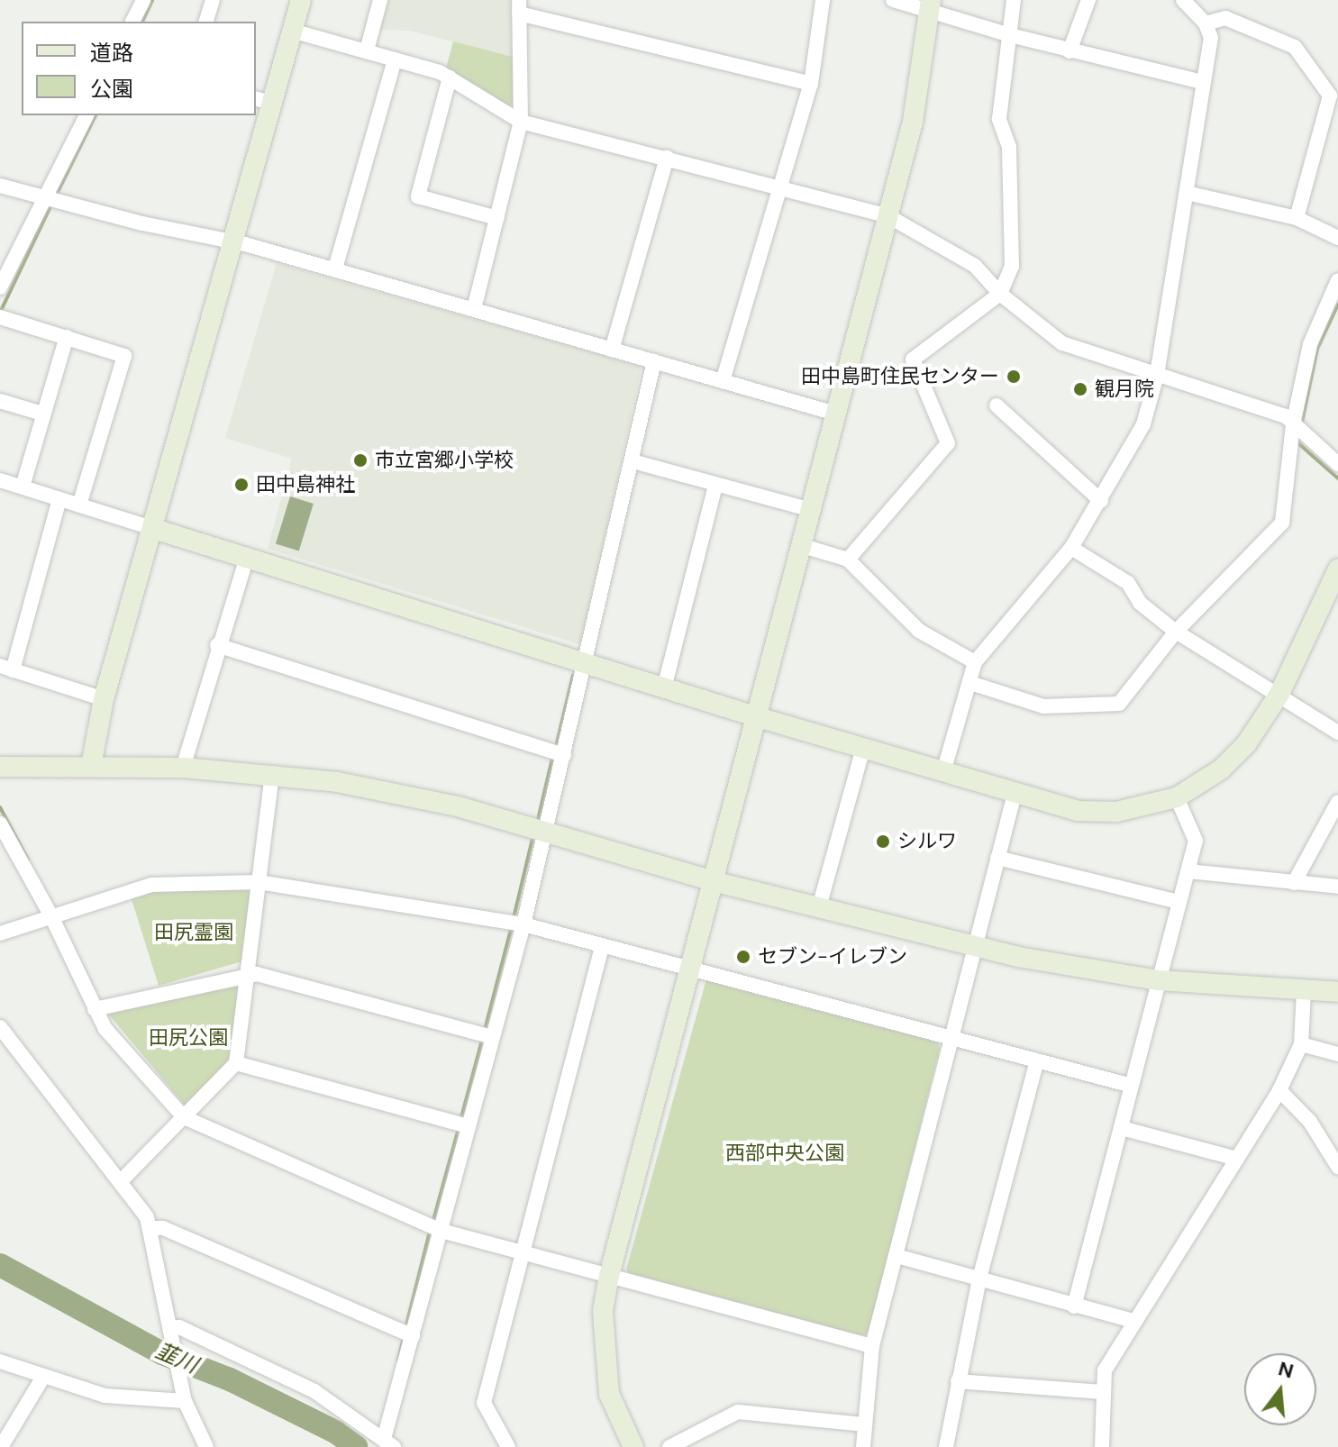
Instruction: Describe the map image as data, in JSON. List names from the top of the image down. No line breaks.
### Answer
{"water":["韮川"],"parks":["田尻霊園","田尻公園","西部中央公園"],"places":["田中島町住民センター","観月院","市立宮郷小学校","田中島神社","シルワ","セブン-イレブン"],"legend":["道路","公園"],"north":"top"}
